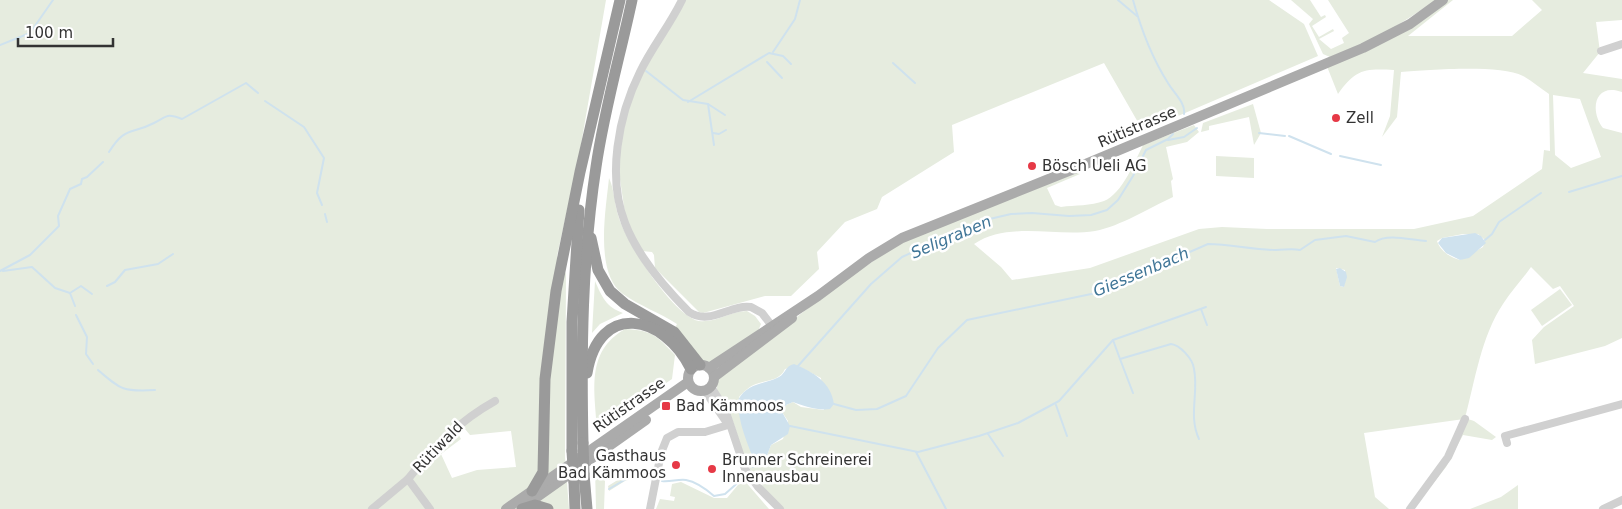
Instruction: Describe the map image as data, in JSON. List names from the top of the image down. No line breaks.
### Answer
{"streets":{"main road":["Rütistrasse"],"street":["Rütiwald"]},"water":["Seligraben","Giessenbach"],"places":{"other":["Zell","Bösch Ueli AG","Gasthaus Bad Kämmoos","Brunner Schreinerei Innenausbau"],"transit":["Bad Kämmoos"]},"scale_bar":"100 m"}
